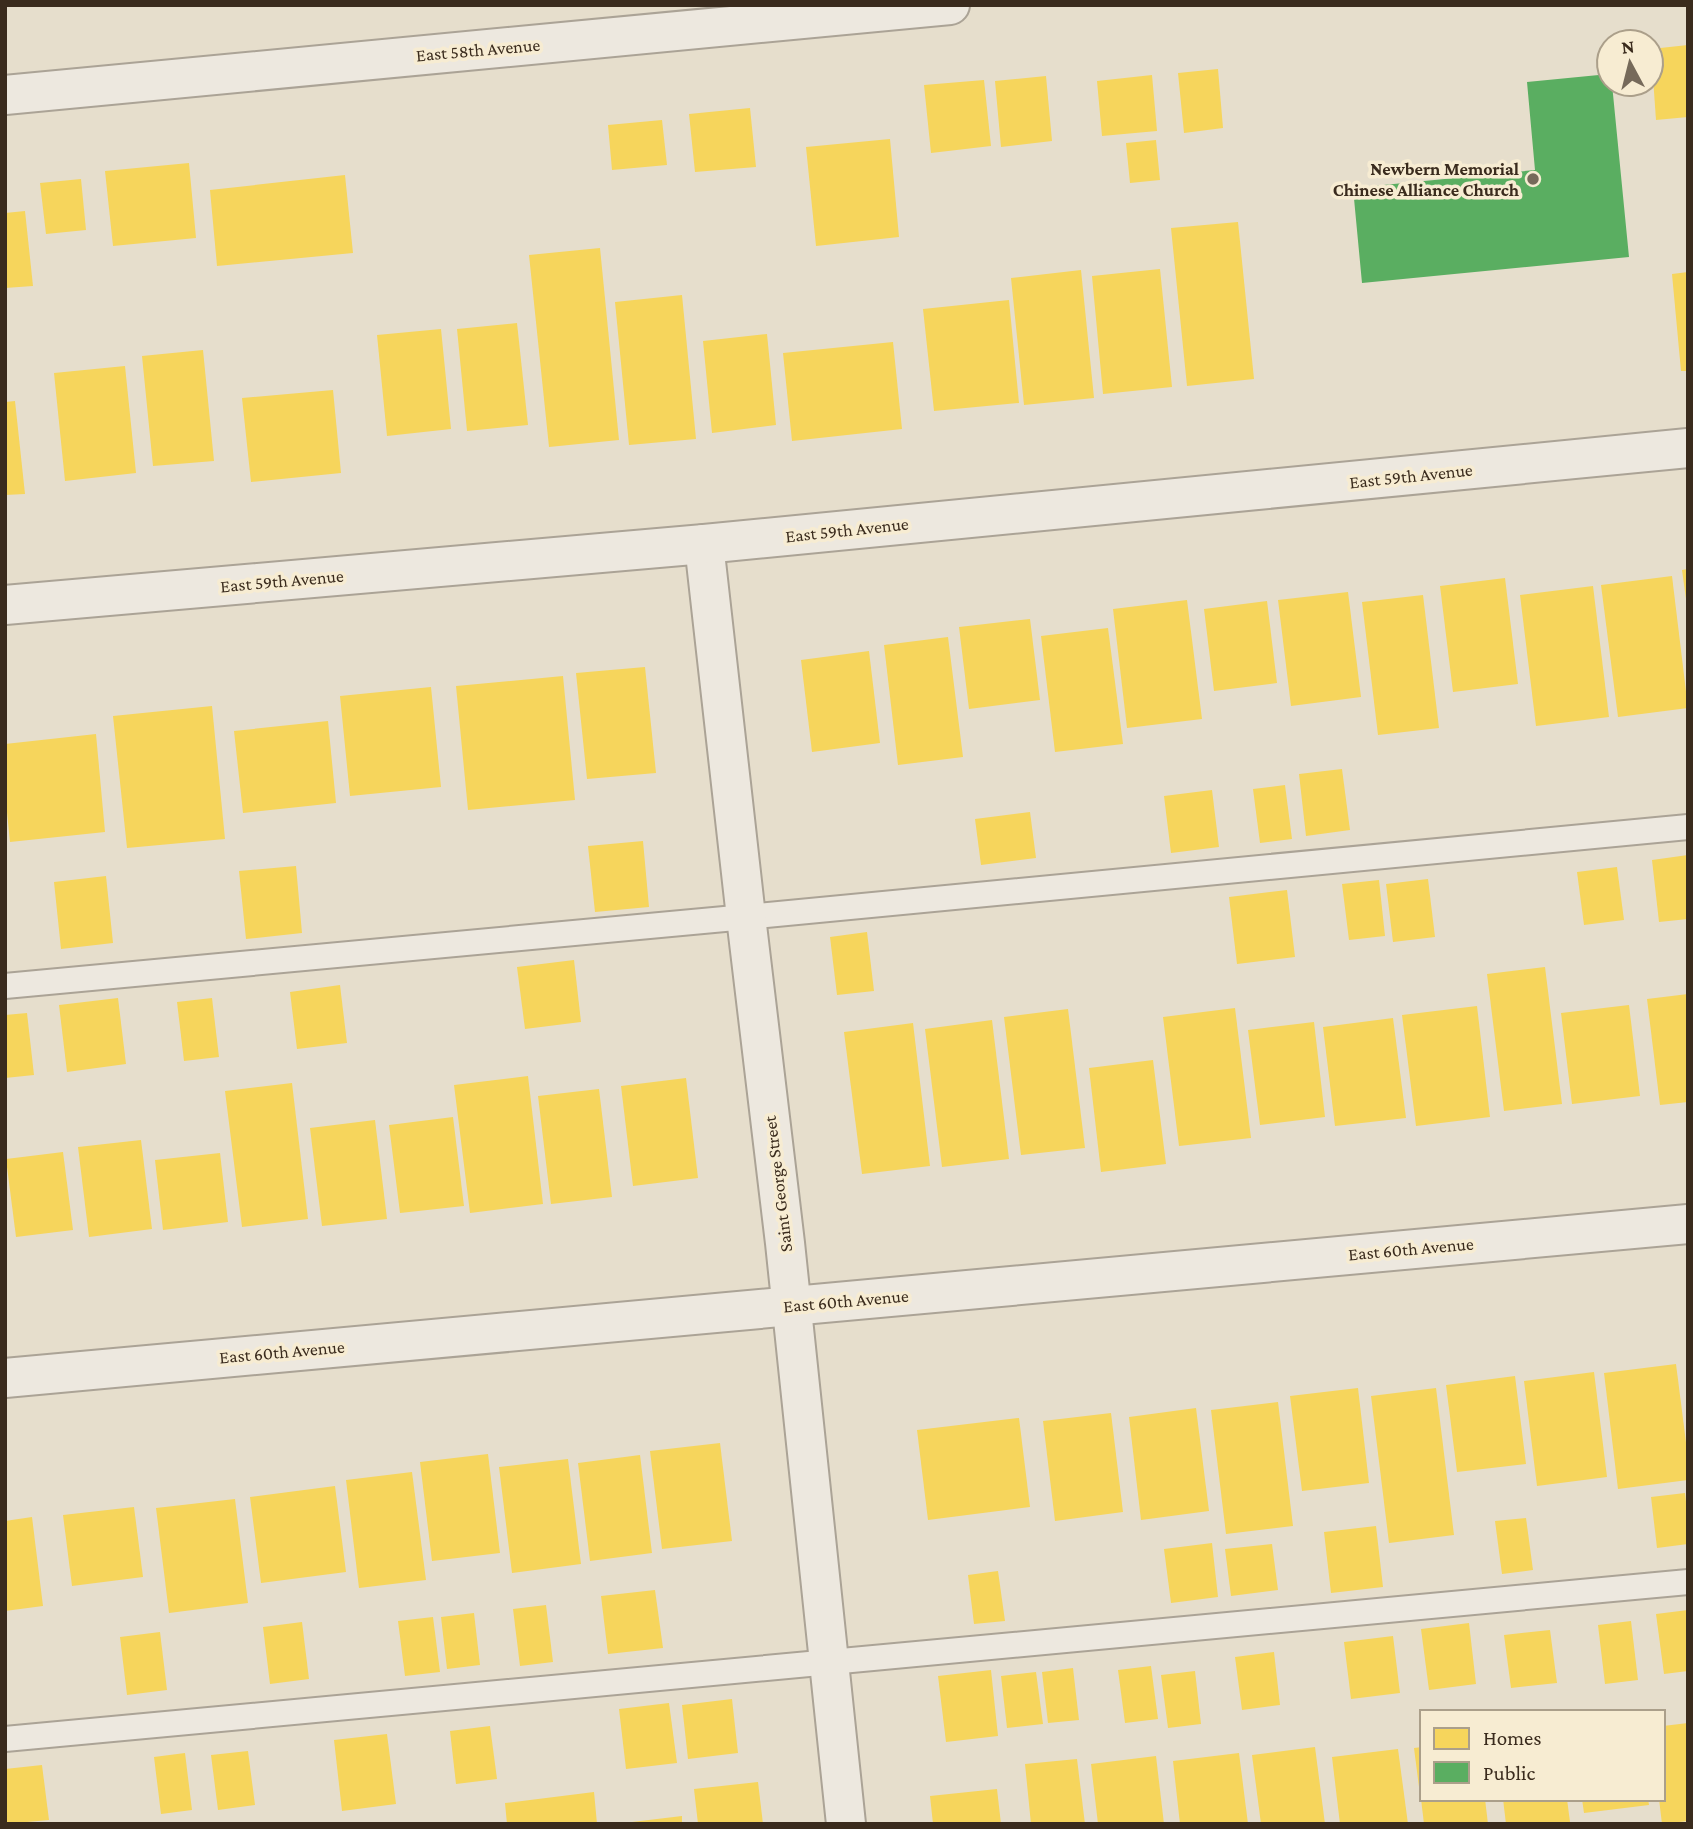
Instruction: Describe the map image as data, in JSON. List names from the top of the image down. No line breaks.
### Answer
{"streets":{"street":["East 58th Avenue","East 59th Avenue","Saint George Street","East 60th Avenue"]},"crossings":[["East 59th Avenue","Saint George Street"],["Saint George Street","East 60th Avenue"]],"places":["Newbern Memorial Chinese Alliance Church"],"legend":["Homes","Public"],"north":"top"}
